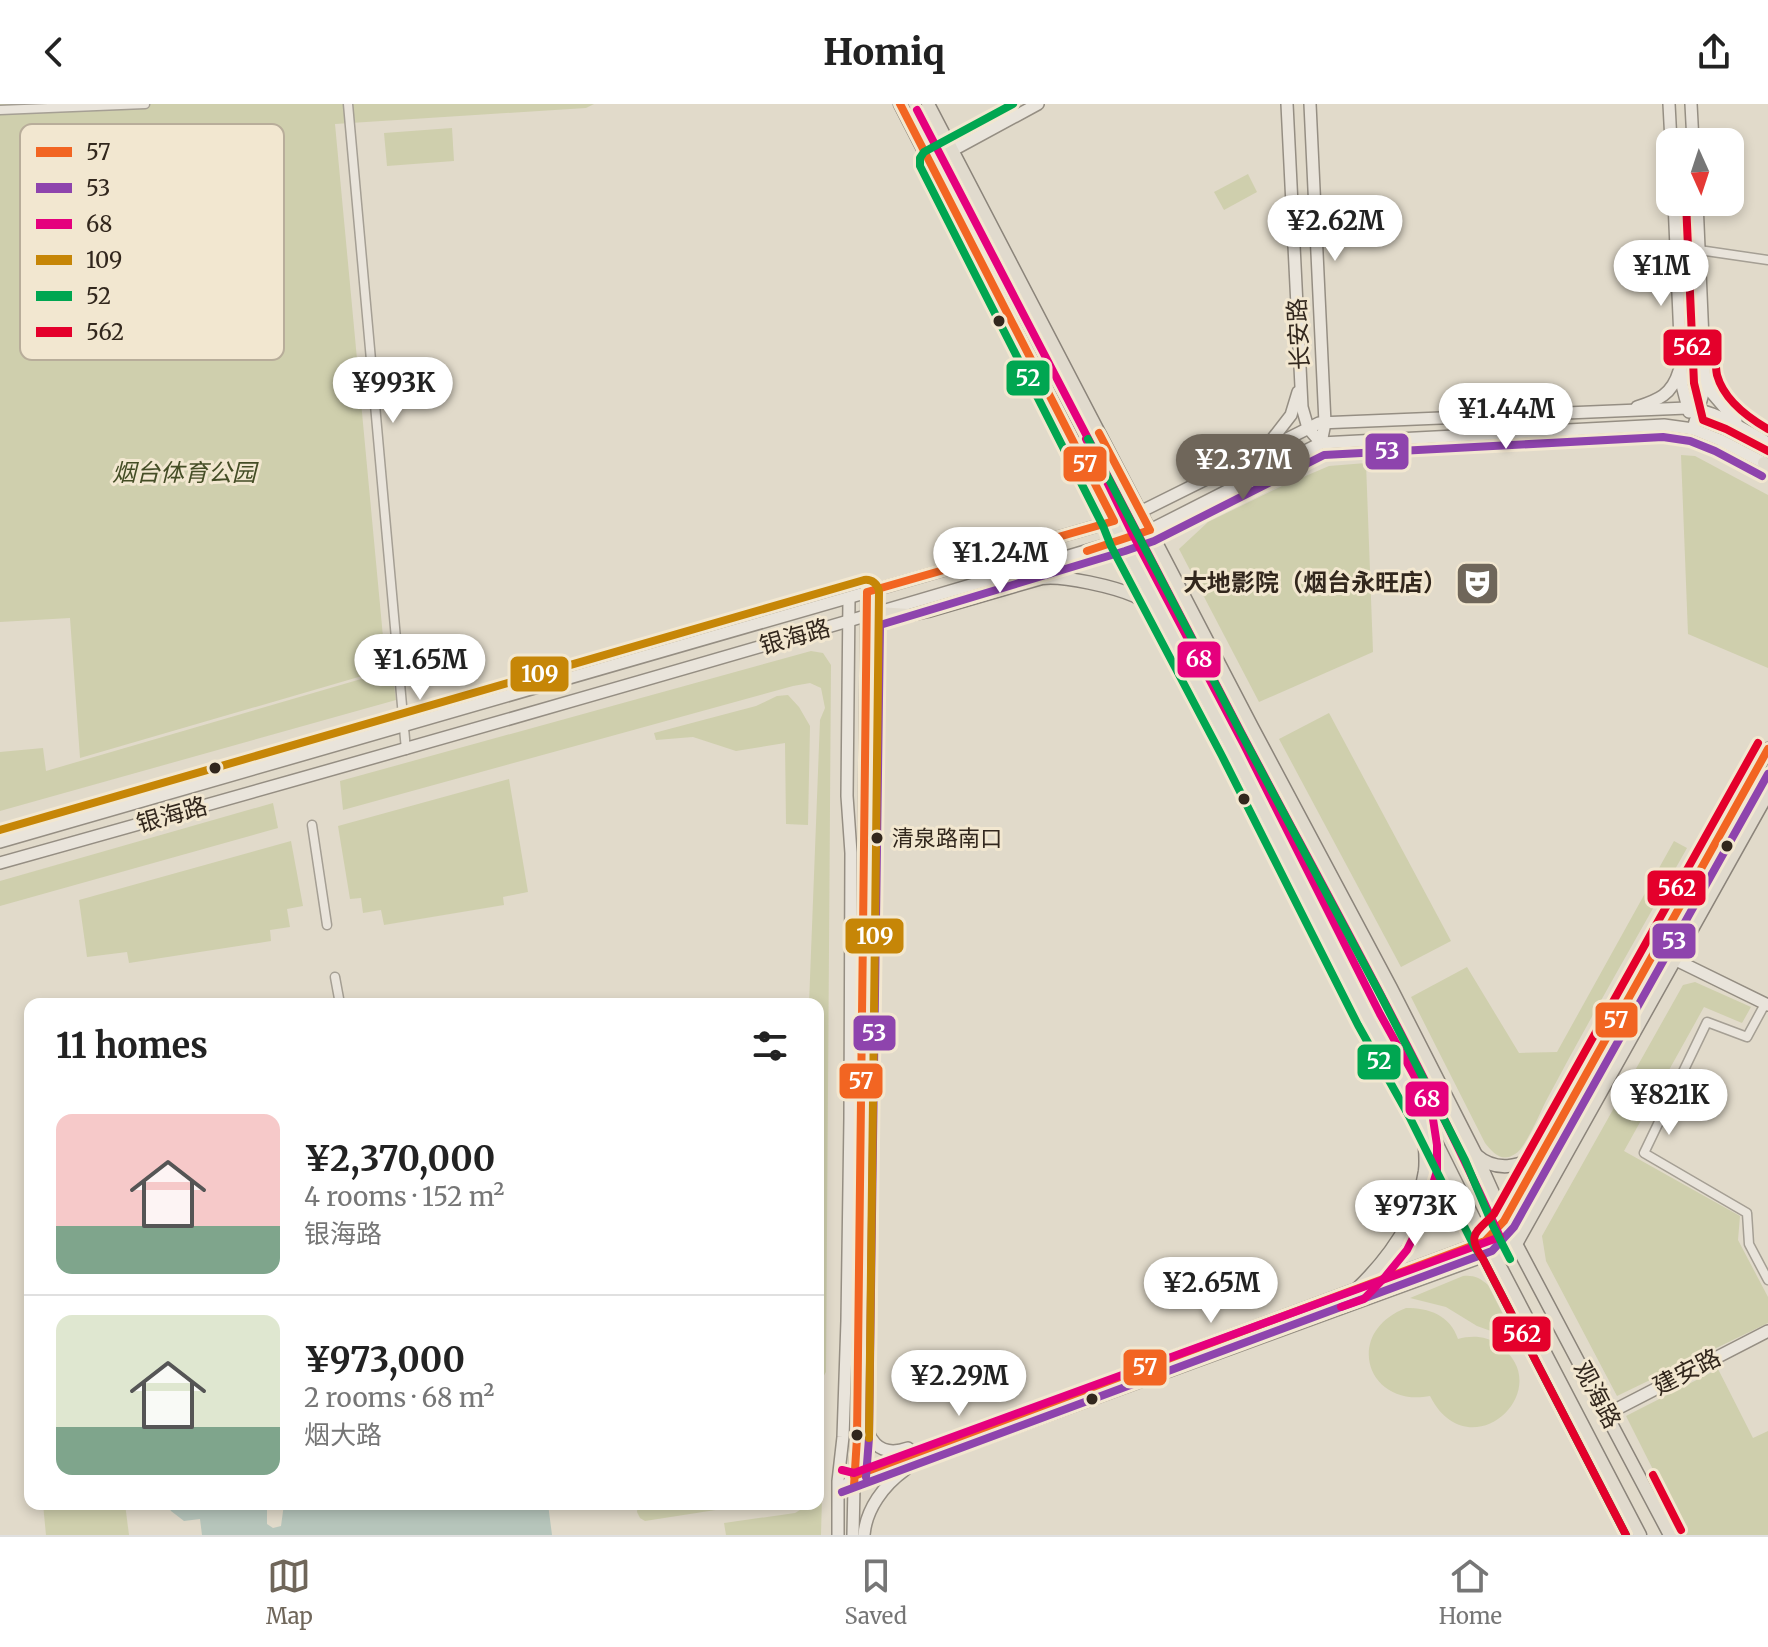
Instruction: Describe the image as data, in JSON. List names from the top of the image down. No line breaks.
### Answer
{"streets":{"main road":["长安路","银海路","建安路","观海路"]},"crossings":[["长安路","银海路"],["银海路","观海路"],["建安路","观海路"]],"parks":["烟台体育公园"],"places":{"theatre":["大地影院（烟台永旺店）"],"other":["清泉路南口"]},"lines":["transit line 57","transit line 52","transit line 68","transit line 562","transit line 53","transit line 109"],"legend":["57","53","68","109","52","562"],"north":"bottom","page":{"header":"Homiq","price":["¥2.62M","¥1M","¥993K","¥1.44M","¥2.37M","¥1.24M","¥1.65M","¥821K","¥973K","¥2.65M","¥2.29M"],"heading":"11 homes","list":[{"name":"¥2,370,000","note":"4 rooms · 152 m² · 银海路"},{"name":"¥973,000","note":"2 rooms · 68 m² · 烟大路"}],"tabs":["Map","Saved","Home"]}}
